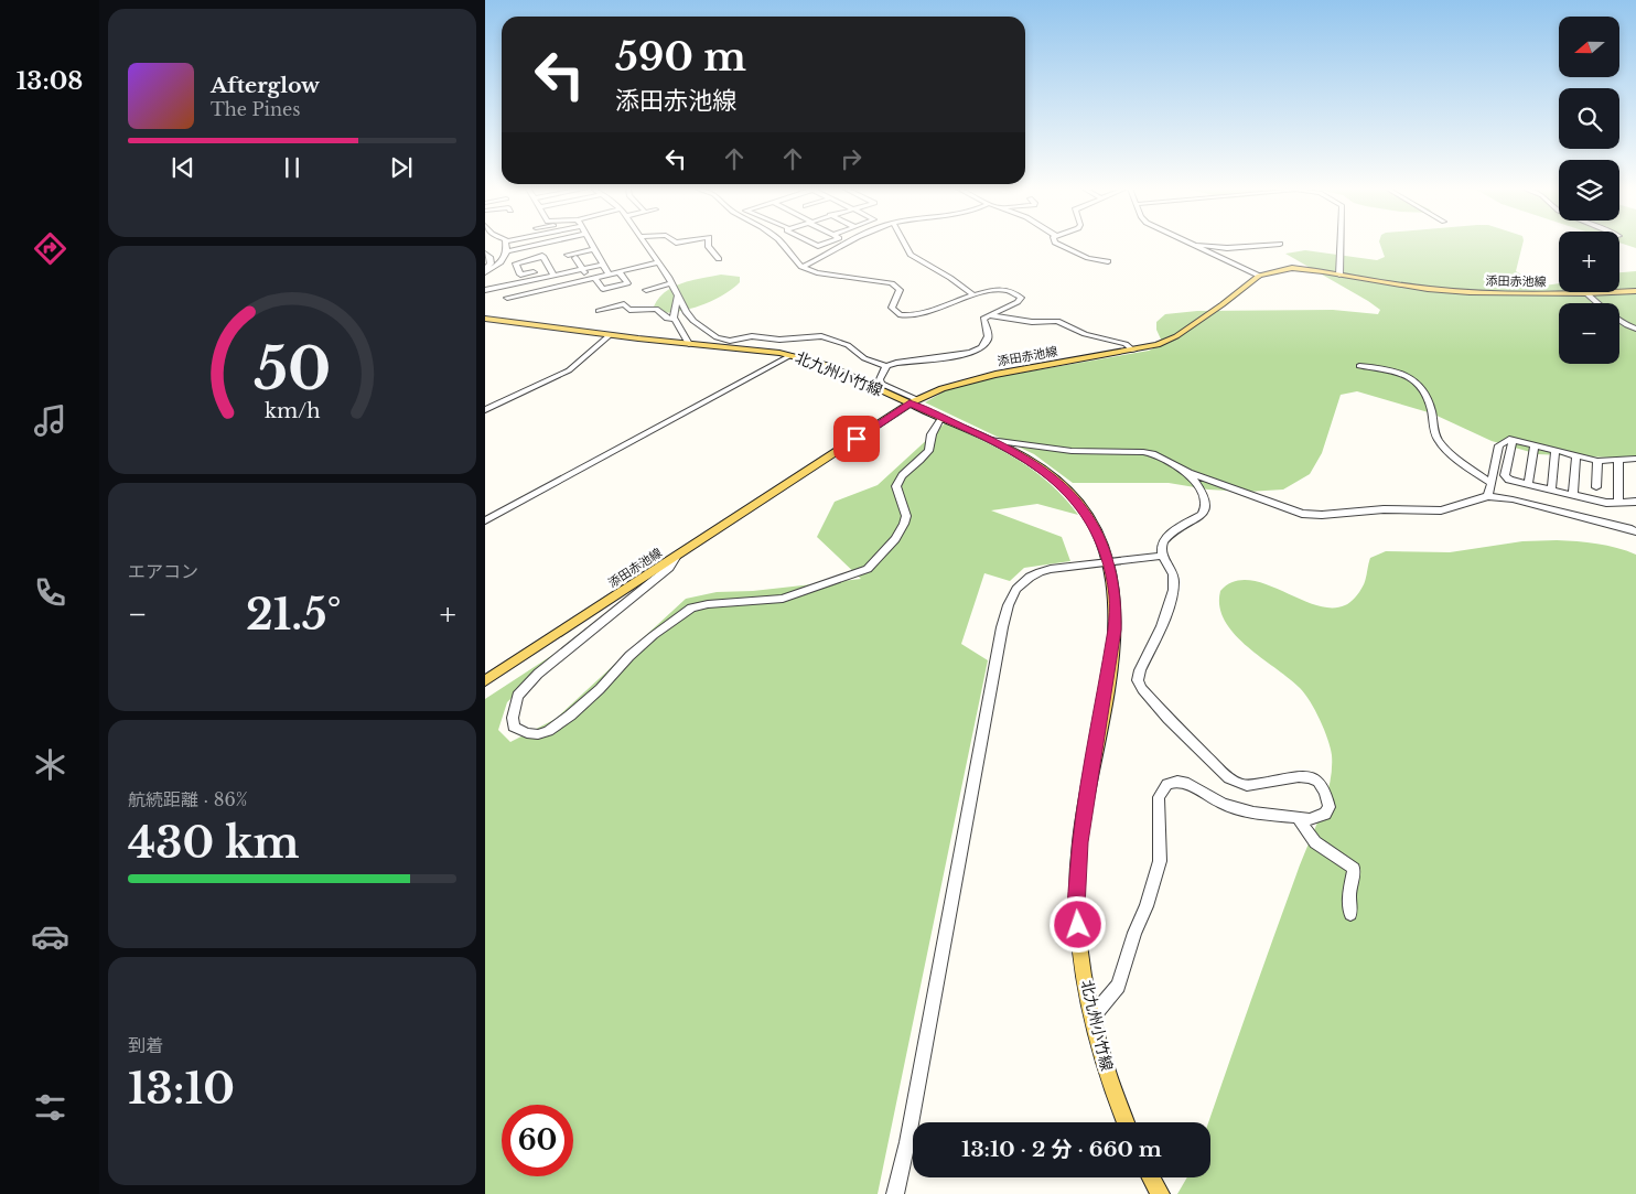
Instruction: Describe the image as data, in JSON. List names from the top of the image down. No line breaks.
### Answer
{"streets":{"main road":["添田赤池線","北九州小竹線"]},"crossings":[["添田赤池線","北九州小竹線"]],"north":"left","page":{"tabs":"13:08","map_buttons":["+","−"],"turn":["590 m","添田赤池線"],"song":["Afterglow","The Pines"],"tile":["エアコン",["航続距離 · 86%","430 km"],["到着","13:10"]],"heat":["−","21.5°","+"],"limit":"60","trip":"13:10 · 2 分 · 660 m","gauge":["50","km/h"]}}
